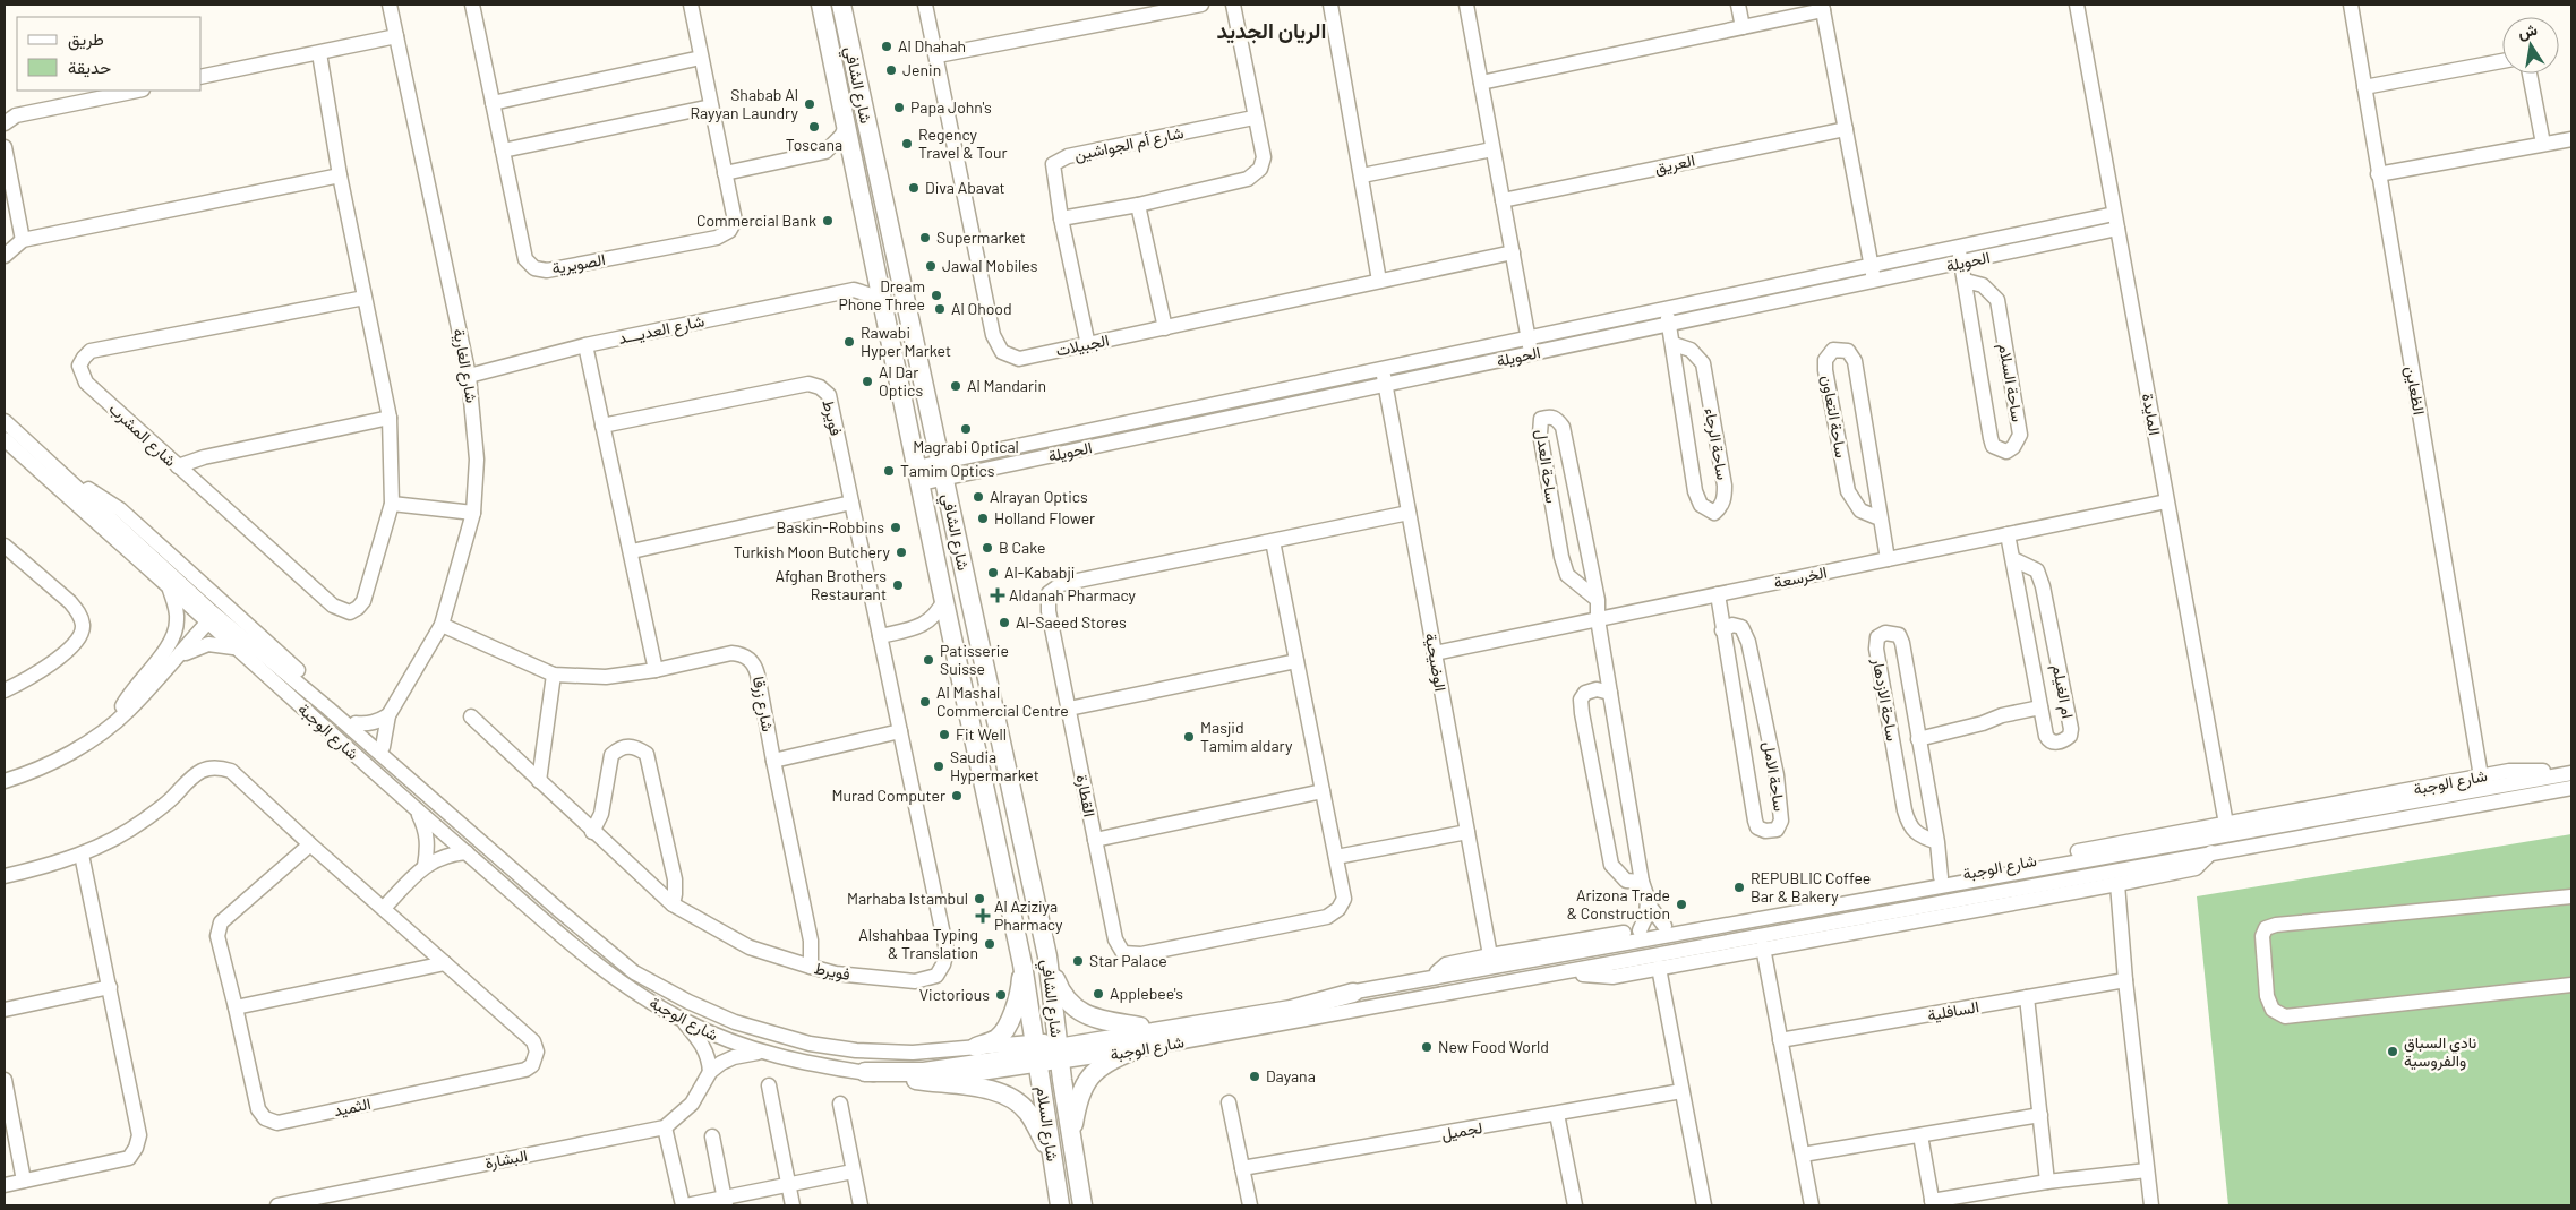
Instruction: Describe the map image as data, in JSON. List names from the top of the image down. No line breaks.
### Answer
{"streets":{"main road":["شارع الشافي","شارع السلام"],"street":["شارع أم الجواشين","العريق","الحويلة","الصويرية","شارع العديـــد","الجبيلات","شارع الغارية","ساحة السلام","الظعاين","المايدة","ساحة التعاون","فويرط","شارع المشرب","ساحة الرجاء","ساحة العدل","الخرسعة","الوضيحية","ام الغيلم","ساحة الازدهار","شارع زرقا","شارع الوجبة","ساحة الامل","القطارة","السافلية","الثميد","لجميل","البشارة"]},"crossings":[["شارع الشافي","الحويلة"],["شارع الشافي","شارع الوجبة"],["شارع الشافي","شارع السلام"],["شارع أم الجواشين","الجبيلات"],["الحويلة","ساحة السلام"],["الحويلة","المايدة"],["الحويلة","ساحة الرجاء"],["الحويلة","الوضيحية"],["شارع العديـــد","شارع الغارية"],["شارع الغارية","شارع زرقا"],["شارع الغارية","شارع الوجبة"],["الظعاين","شارع الوجبة"],["المايدة","الخرسعة"],["المايدة","شارع الوجبة"],["ساحة التعاون","الخرسعة"],["فويرط","شارع زرقا"],["ساحة العدل","الخرسعة"],["الخرسعة","الوضيحية"],["الخرسعة","ام الغيلم"],["الخرسعة","ساحة الامل"],["الوضيحية","شارع الوجبة"],["الوضيحية","القطارة"],["ساحة الازدهار","شارع الوجبة"],["شارع الوجبة","شارع السلام"],["شارع الوجبة","البشارة"]],"districts":["الريان الجديد"],"places":{"other":["Al Dhahah","Jenin","Shabab Al Rayyan Laundry","Papa John's","Toscana","Regency Travel & Tour","Diva Abavat","Commercial Bank","Supermarket","Jawal Mobiles","Dream Phone Three","Al Ohood","Rawabi Hyper Market","Al Dar Optics","Al Mandarin","Magrabi Optical","Tamim Optics","Alrayan Optics","Holland Flower","Baskin-Robbins","B Cake","Turkish Moon Butchery","Al-Kababji","Afghan Brothers Restaurant","Al-Saeed Stores","Patisserie Suisse","Al Mashal Commercial Centre","Fit Well","Masjid Tamim aldary","Saudia Hypermarket","Murad Computer","REPUBLIC Coffee Bar & Bakery","Marhaba Istambul","Arizona Trade & Construction","Alshahbaa Typing & Translation","Star Palace","Applebee's","Victorious","New Food World","نادي السباق والفروسية","Dayana"],"health":["Aldanah Pharmacy","Al Aziziya Pharmacy"]},"legend":["طريق","حديقة"],"north":"top"}
